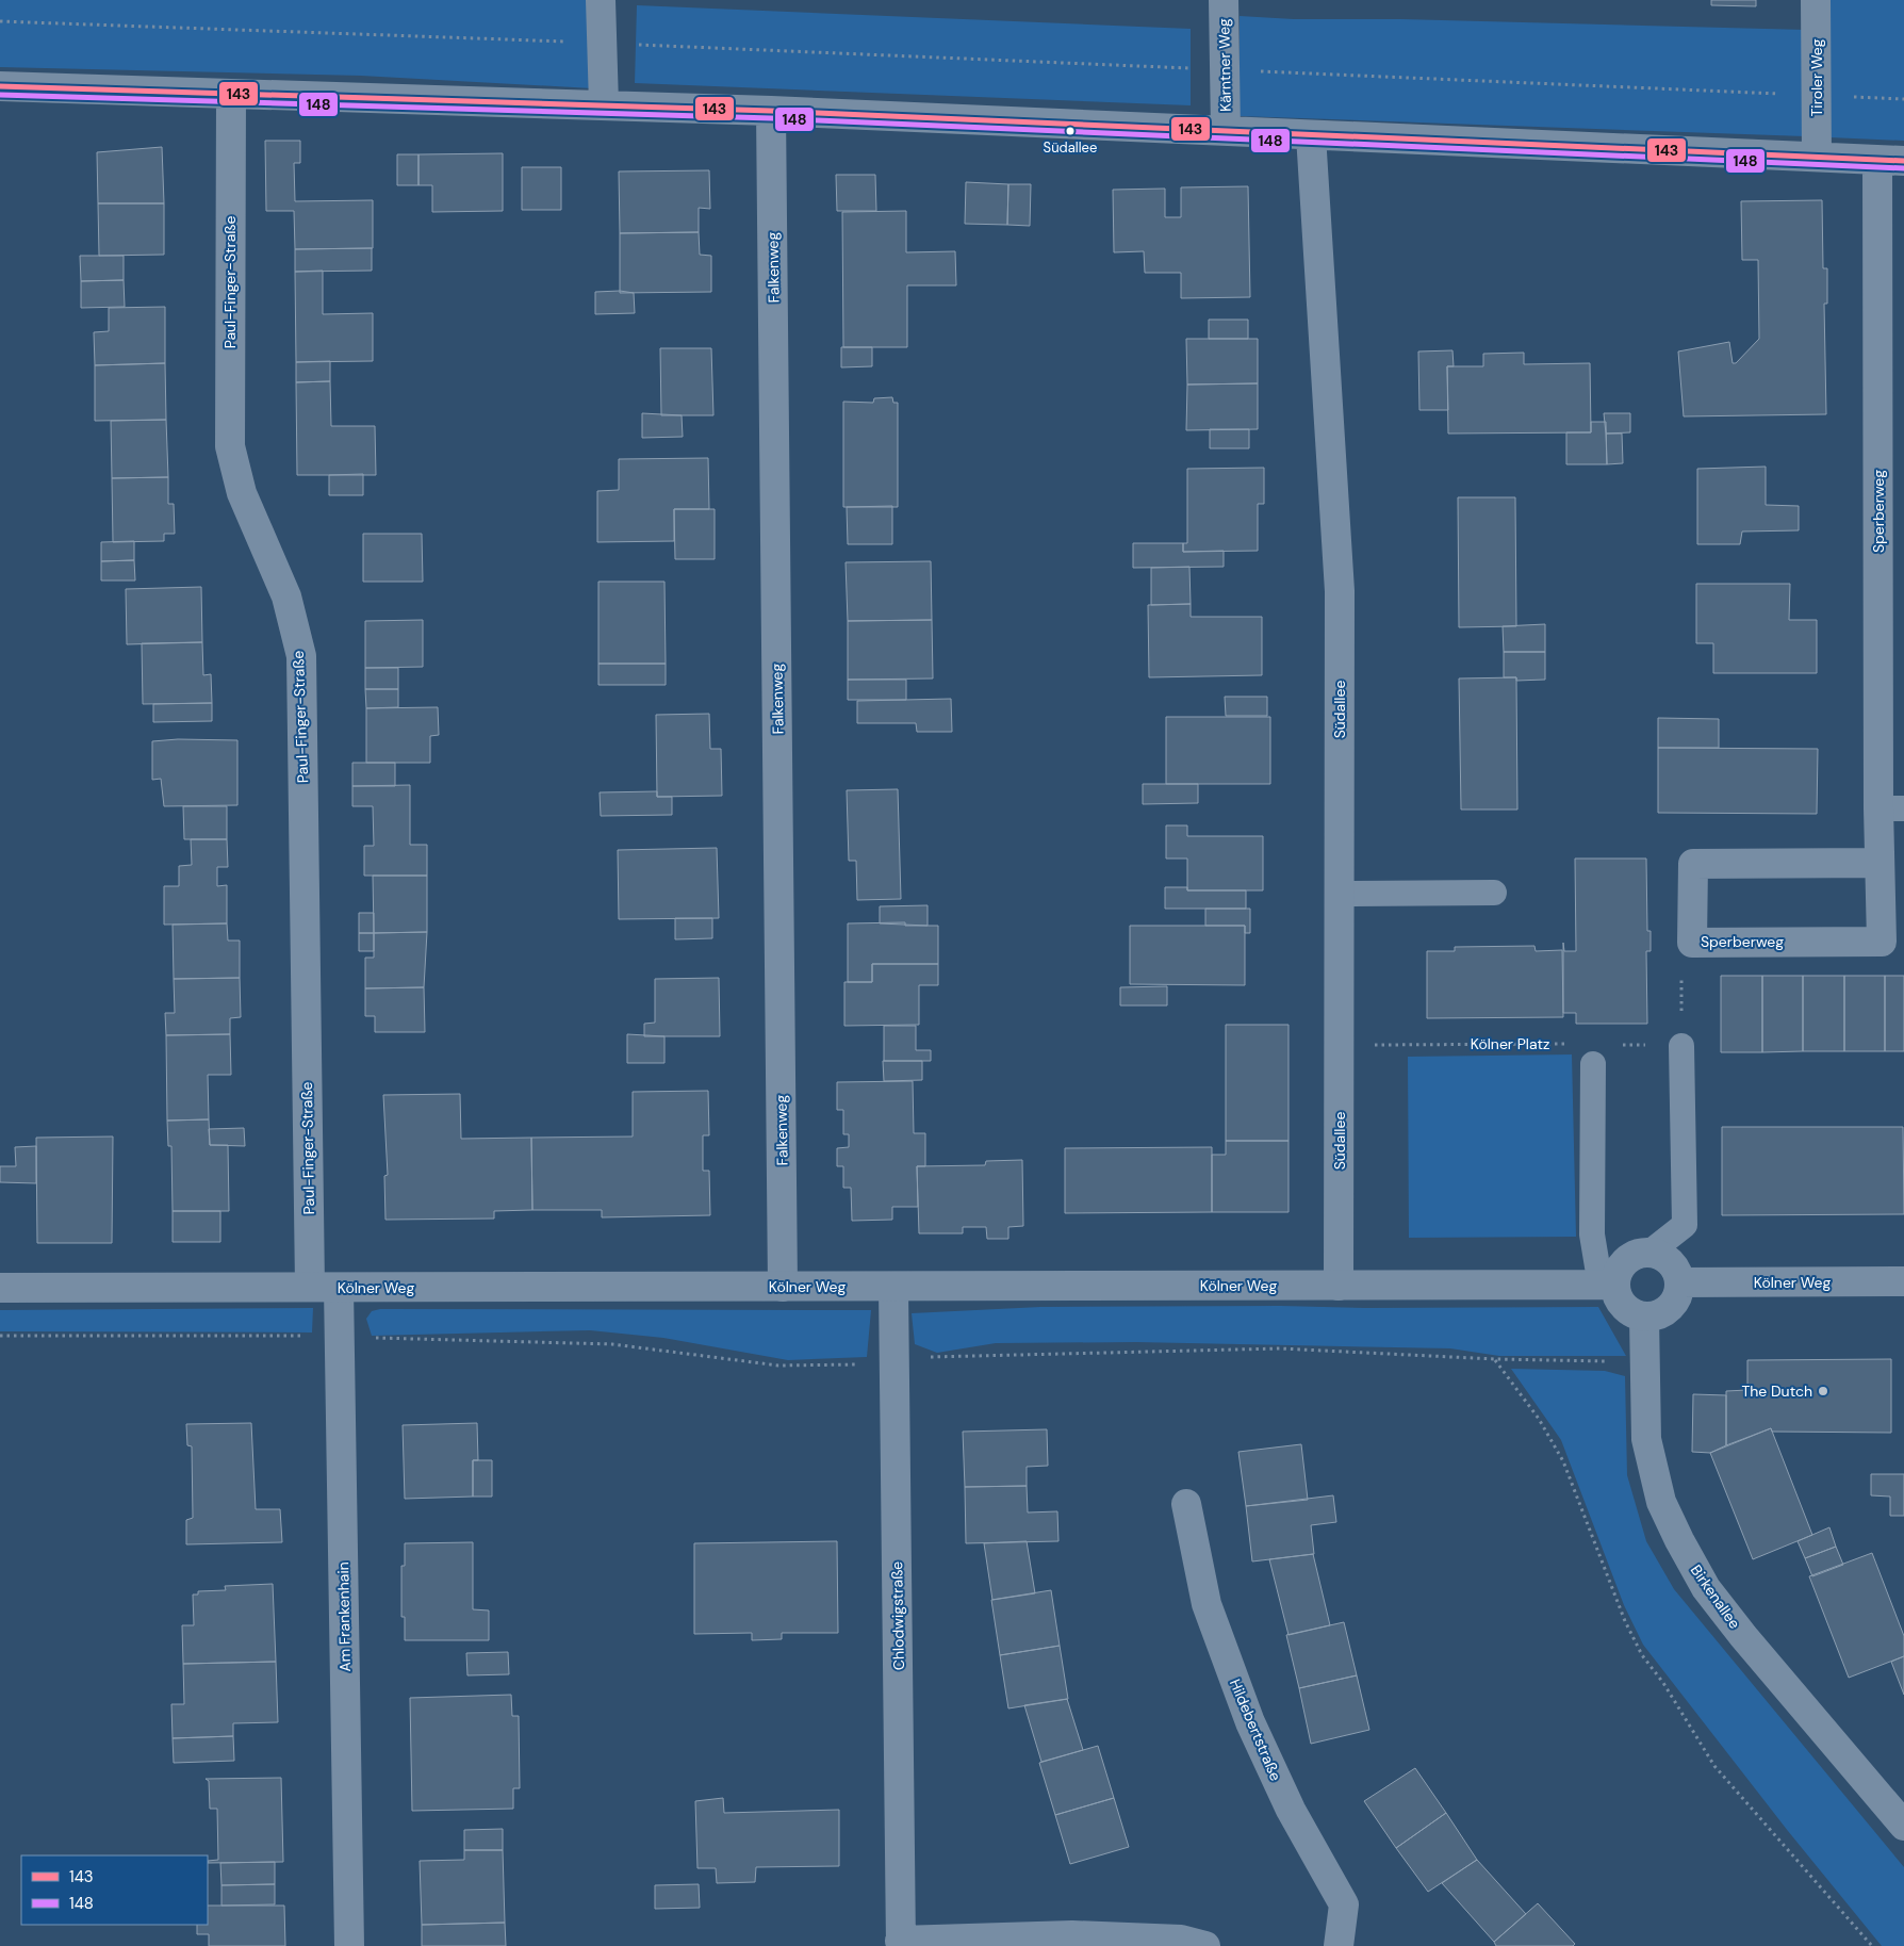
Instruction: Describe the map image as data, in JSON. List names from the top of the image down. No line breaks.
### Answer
{"streets":{"street":["Kärntner Weg","Tiroler Weg","Falkenweg","Paul-Finger-Straße","Sperberweg","Südallee","Kölner Weg","Birkenallee","Chlodwigstraße","Am Frankenhain","Hildebertstraße"],"path":["Kölner Platz"]},"crossings":[["Falkenweg","Kölner Weg"],["Paul-Finger-Straße","Kölner Weg"],["Südallee","Kölner Platz"],["Südallee","Kölner Weg"],["Kölner Weg","Birkenallee"],["Kölner Weg","Chlodwigstraße"],["Kölner Weg","Am Frankenhain"]],"places":["Südallee","The Dutch"],"lines":["transit line 143","transit line 148"],"legend":["143","148"]}
